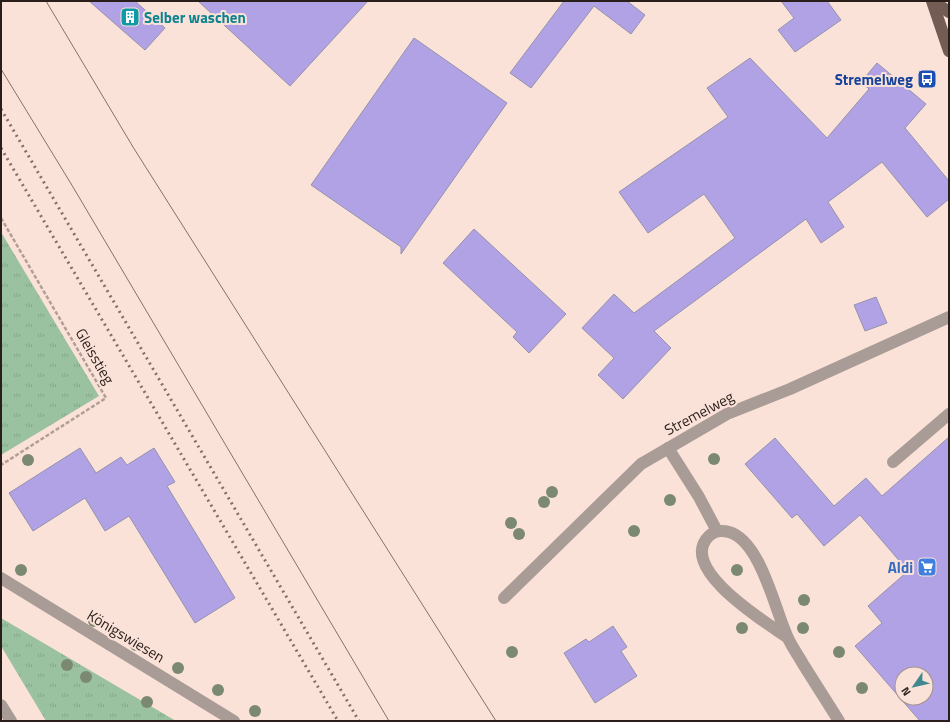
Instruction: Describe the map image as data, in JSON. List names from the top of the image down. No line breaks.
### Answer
{"streets":{"street":["Stremelweg","Königswiesen"],"path":["Gleisstieg"]},"places":{"building":["Selber waschen"],"bus stop":["Stremelweg"],"supermarket":["Aldi"]},"north":"bottom left"}
